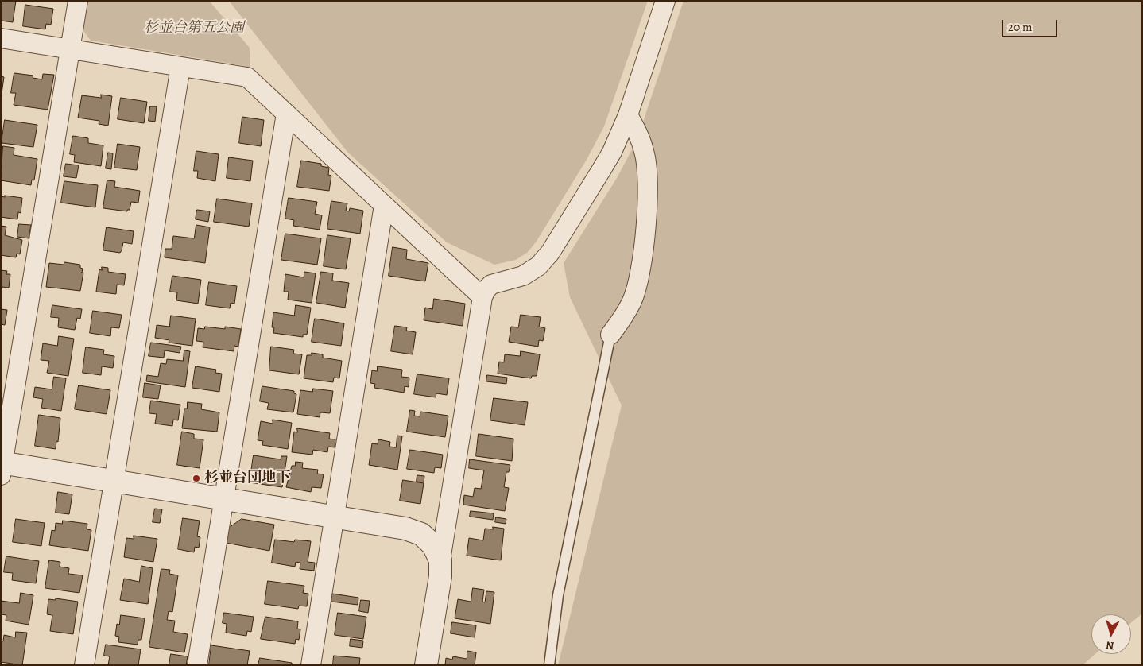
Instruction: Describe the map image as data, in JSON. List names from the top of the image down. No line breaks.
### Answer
{"parks":["杉並台第五公園"],"places":["杉並台団地下"],"scale_bar":"20 m","north":"bottom"}
